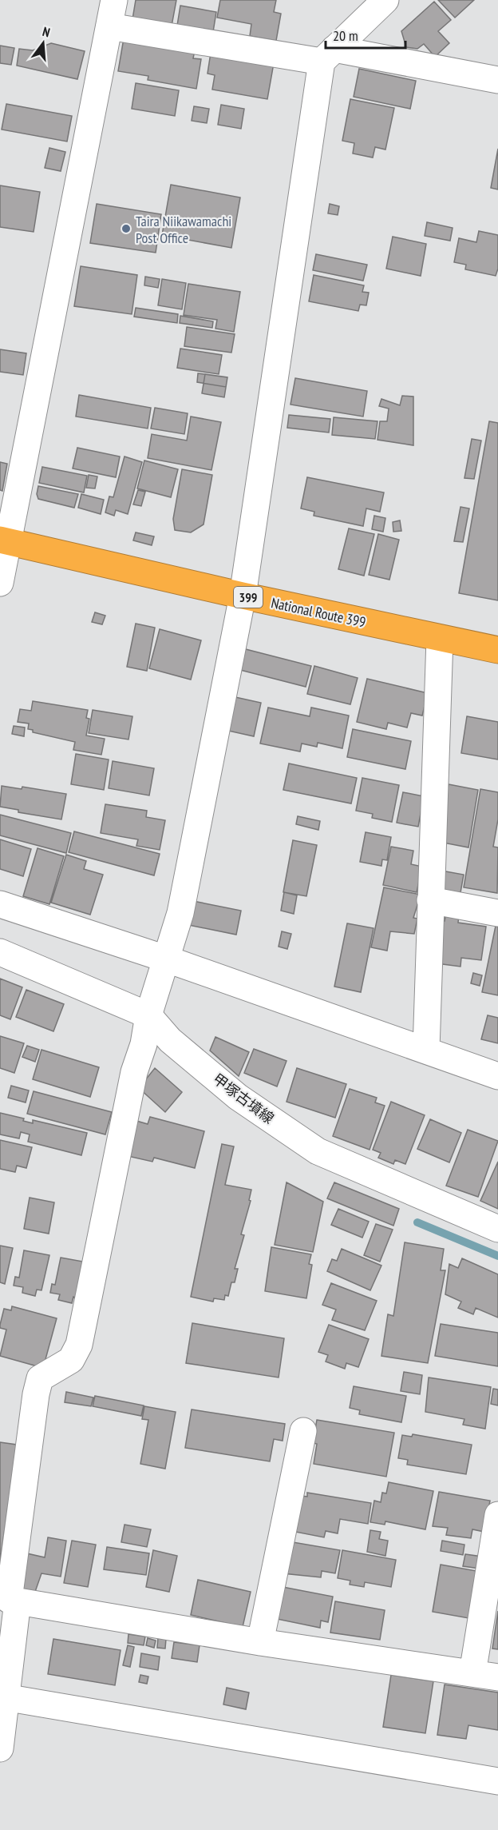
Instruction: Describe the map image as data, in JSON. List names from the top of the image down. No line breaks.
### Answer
{"streets":{"highway":["399","National Route 399"],"street":["甲塚古墳線"]},"places":["Taira Niikawamachi Post Office"],"scale_bar":"20 m","north":"top"}
